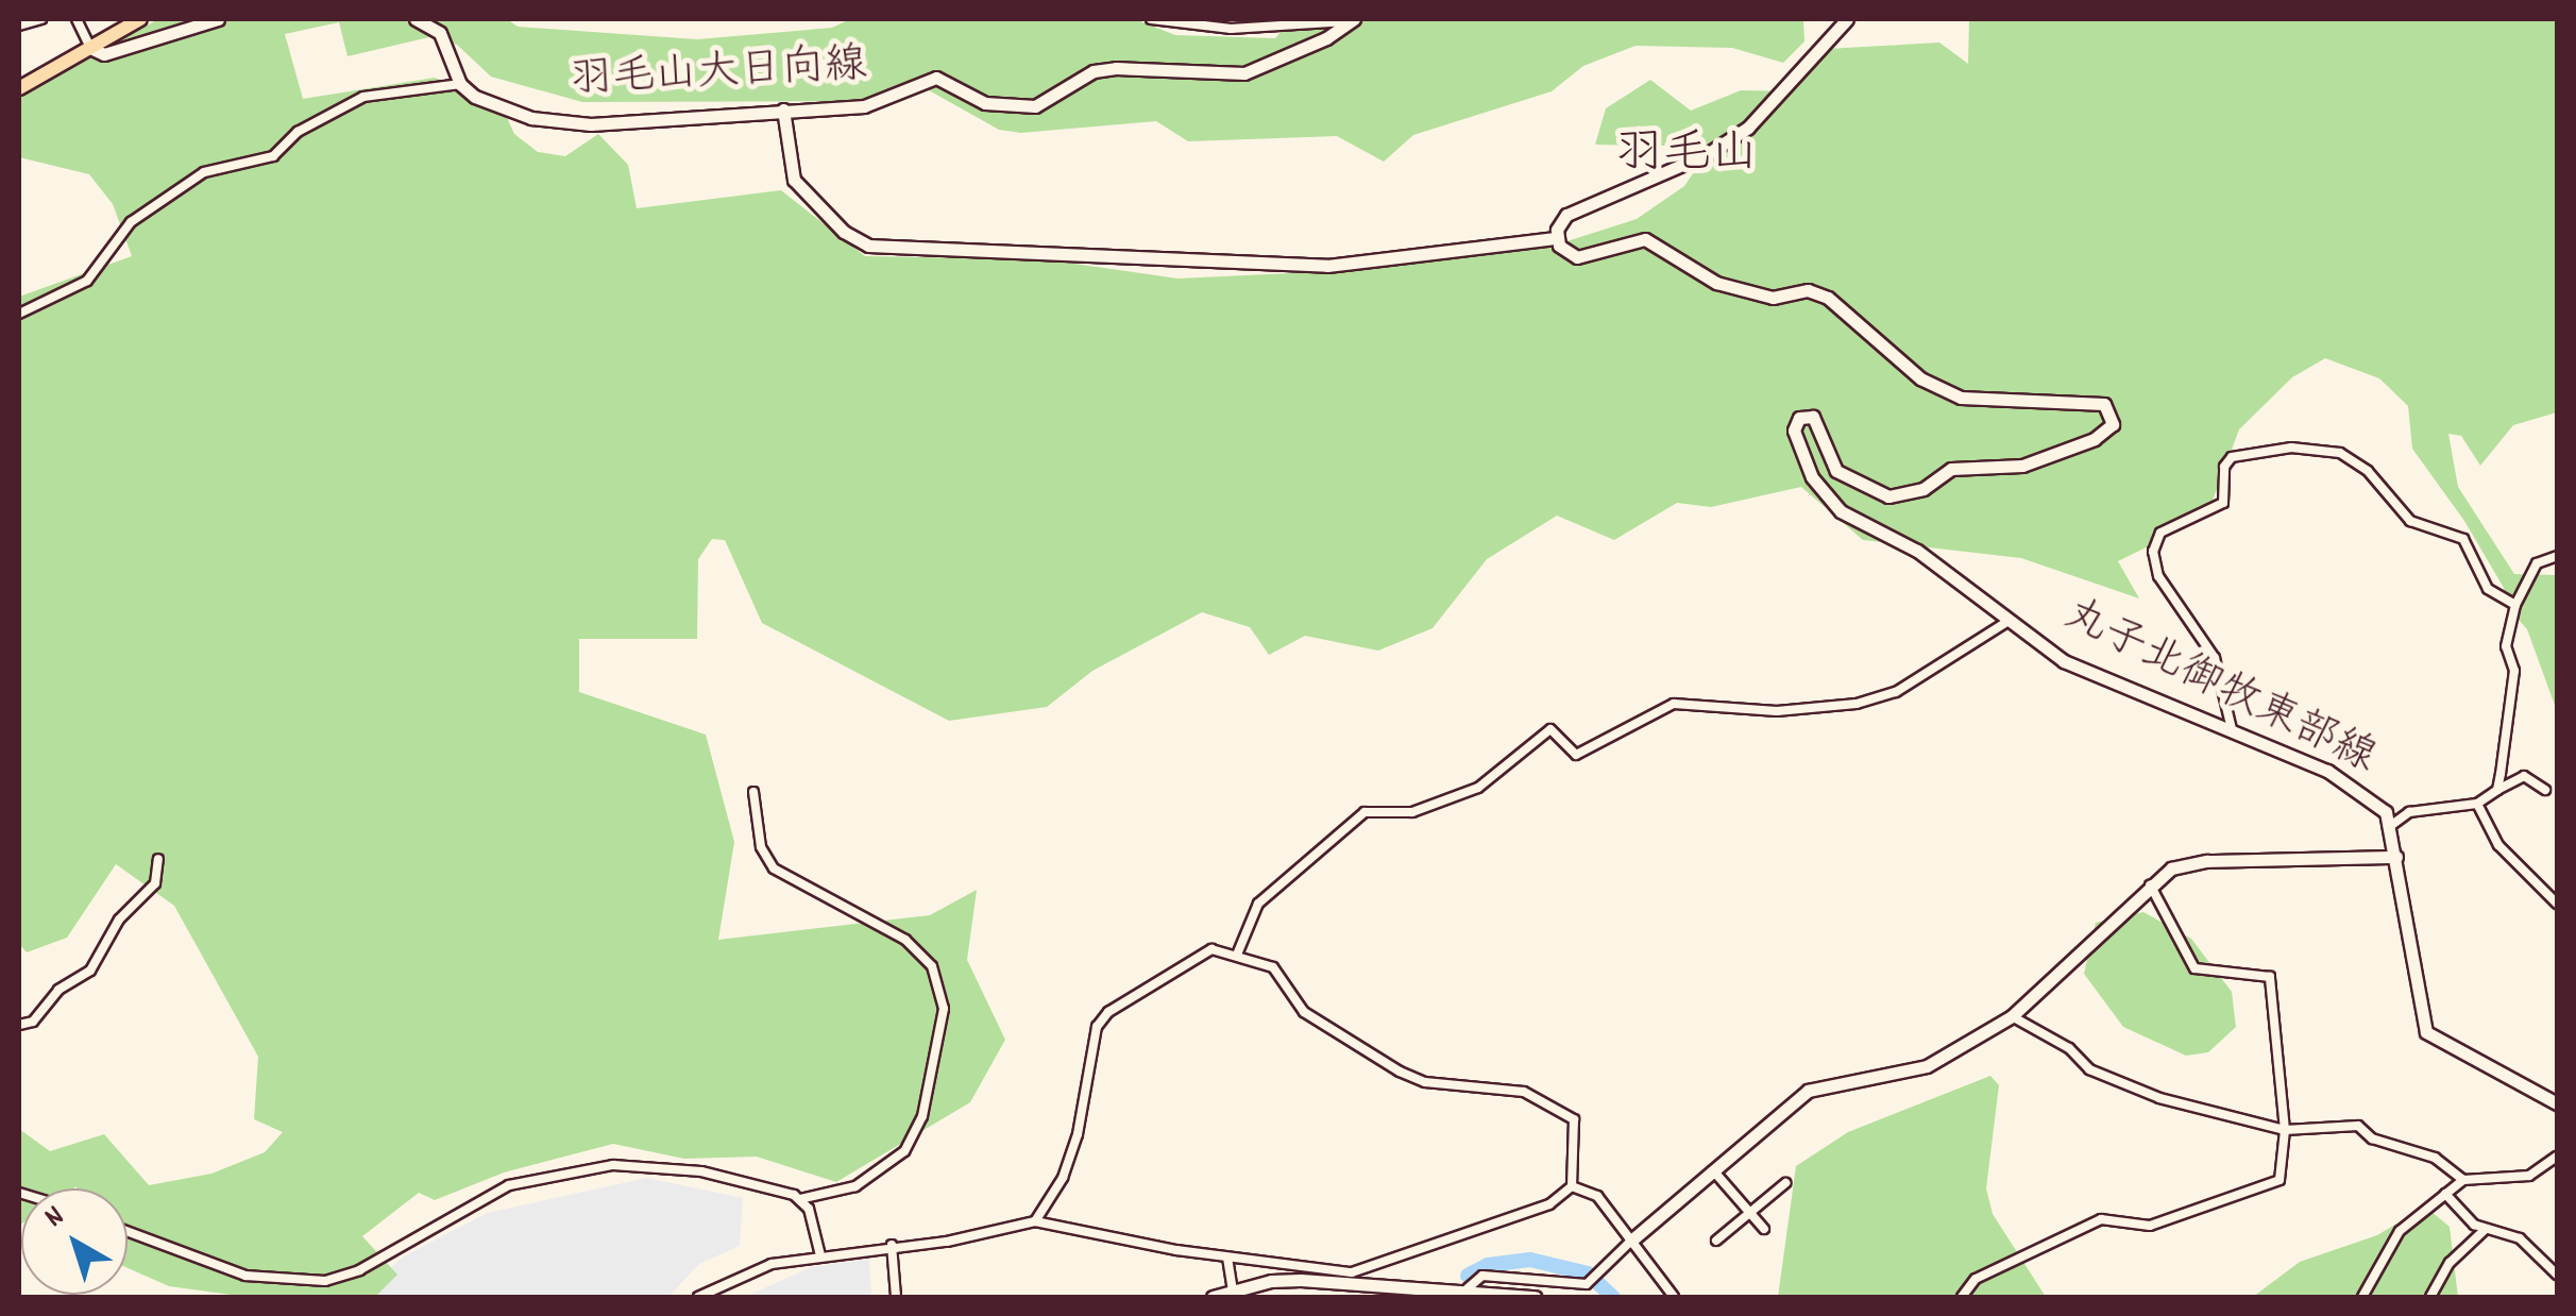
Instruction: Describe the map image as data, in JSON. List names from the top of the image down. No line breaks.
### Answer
{"streets":{"main road":["羽毛山大日向線","丸子北御牧東部線"]},"districts":["羽毛山"],"north":"top left"}
